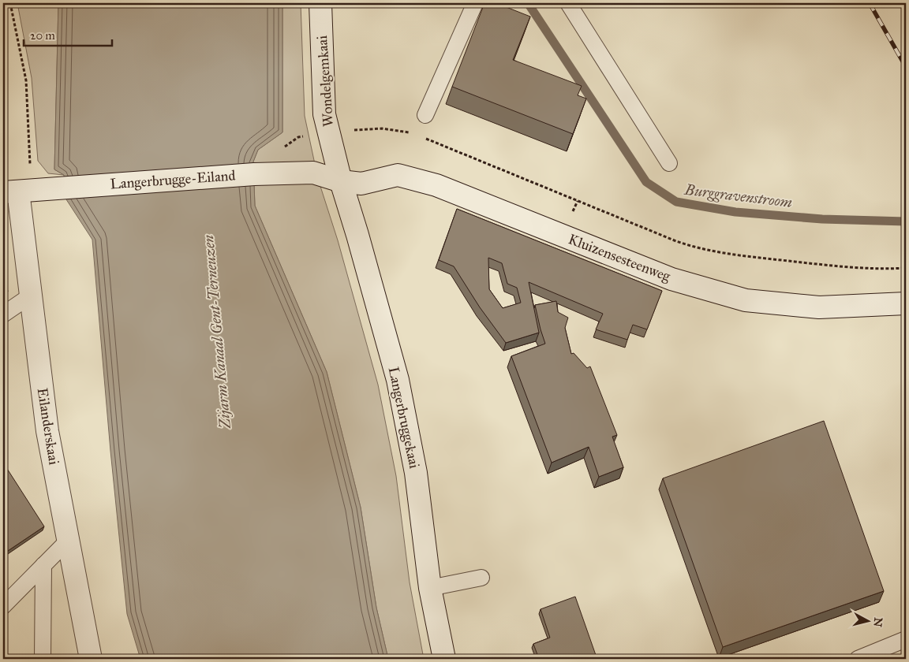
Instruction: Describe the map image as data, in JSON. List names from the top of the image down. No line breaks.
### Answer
{"streets":{"main road":["Wondelgemkaai","Langerbrugge-Eiland","Kluizensesteenweg","Langerbruggekaai","Eilanderskaai"]},"crossings":[["Wondelgemkaai","Langerbrugge-Eiland"],["Wondelgemkaai","Kluizensesteenweg"],["Wondelgemkaai","Langerbruggekaai"],["Langerbrugge-Eiland","Kluizensesteenweg"],["Langerbrugge-Eiland","Langerbruggekaai"],["Langerbrugge-Eiland","Eilanderskaai"],["Kluizensesteenweg","Langerbruggekaai"]],"water":["Burggravenstroom","Zijarm Kanaal Gent-Terneuzen"],"scale_bar":"20 m","north":"right"}
